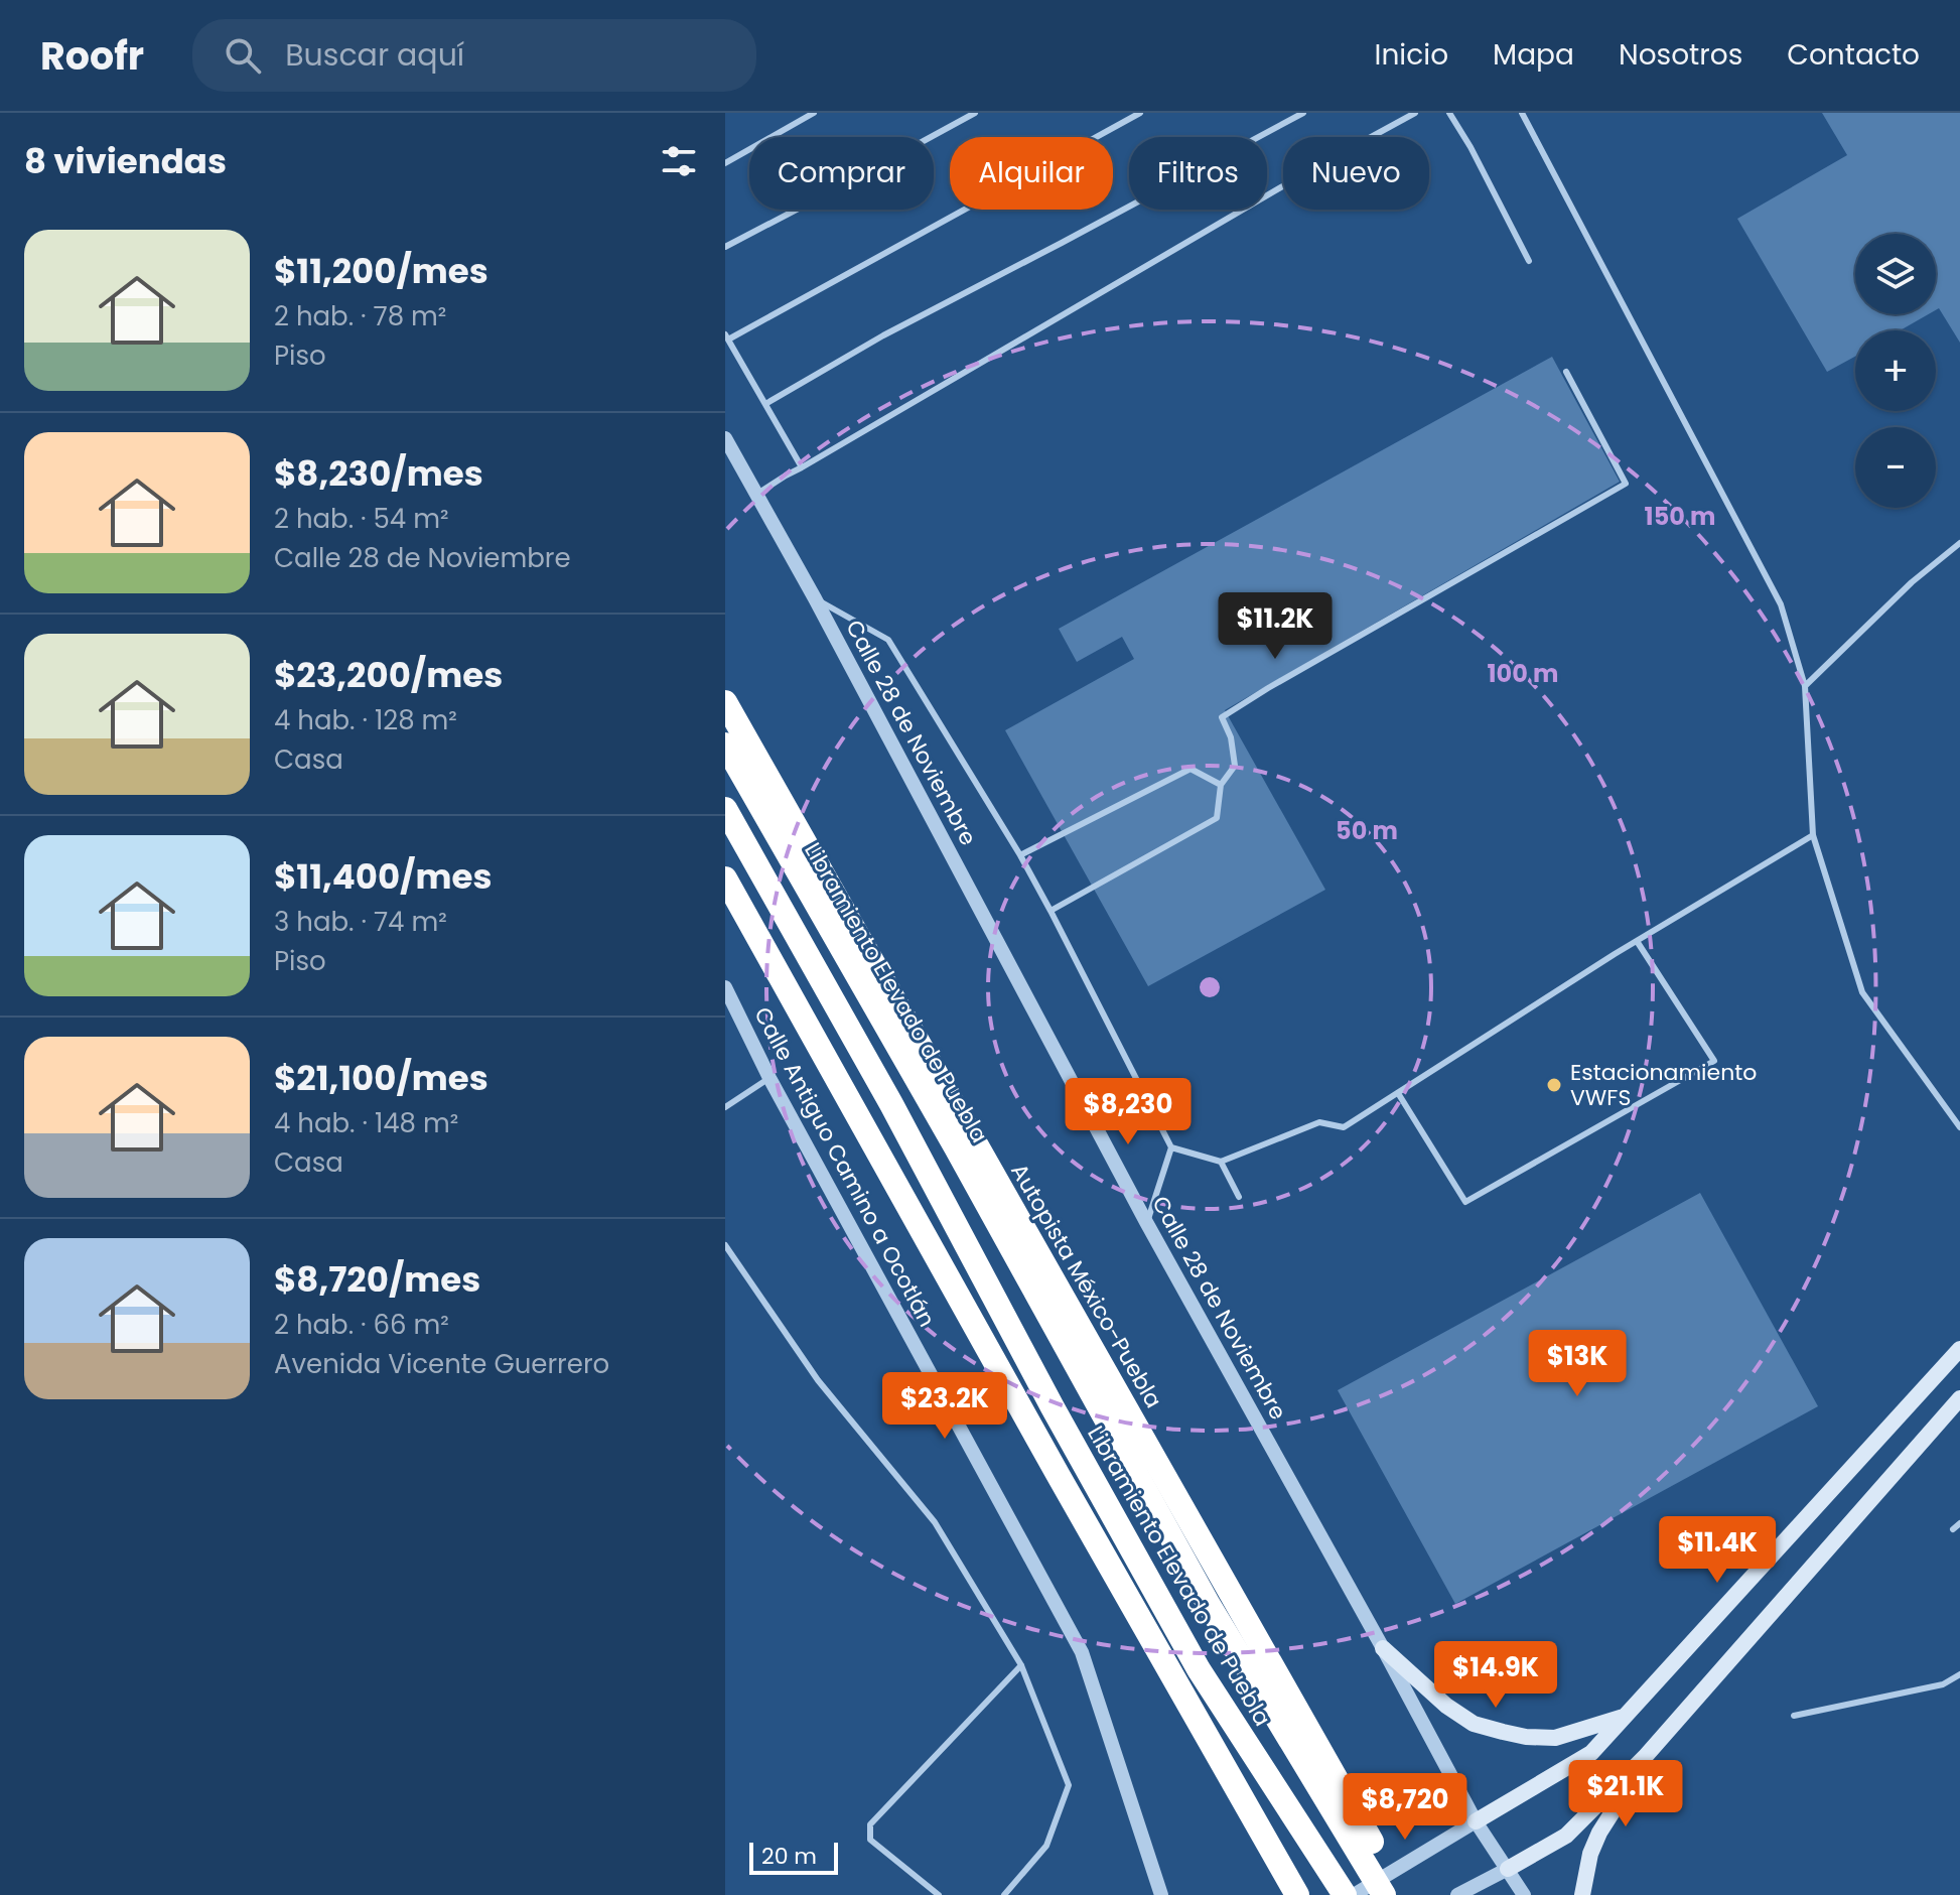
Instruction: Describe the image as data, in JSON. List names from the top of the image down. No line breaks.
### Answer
{"streets":{"highway":["Libramiento Elevado de Puebla","Autopista México-Puebla"],"street":["Calle 28 de Noviembre","Calle Antiguo Camino a Ocotlán"]},"places":["Estacionamiento VWFS"],"scale_bar":"20 m","page":{"header":"Roofr","search":"Buscar aquí","nav":["Inicio","Mapa","Nosotros","Contacto"],"heading":"8 viviendas","chip":["Comprar","Alquilar","Filtros","Nuevo"],"list":[{"name":"$11,200/mes","note":"2 hab. · 78 m² · Piso"},{"name":"$8,230/mes","note":"2 hab. · 54 m² · Calle 28 de Noviembre"},{"name":"$23,200/mes","note":"4 hab. · 128 m² · Casa"},{"name":"$11,400/mes","note":"3 hab. · 74 m² · Piso"},{"name":"$21,100/mes","note":"4 hab. · 148 m² · Casa"},{"name":"$8,720/mes","note":"2 hab. · 66 m² · Avenida Vicente Guerrero"}],"map_buttons":["+","−"],"price":["$11.2K","$8,230","$13K","$23.2K","$11.4K","$14.9K","$21.1K","$8,720"],"scale":"20 m"},"rings":["150 m","100 m","50 m"]}
